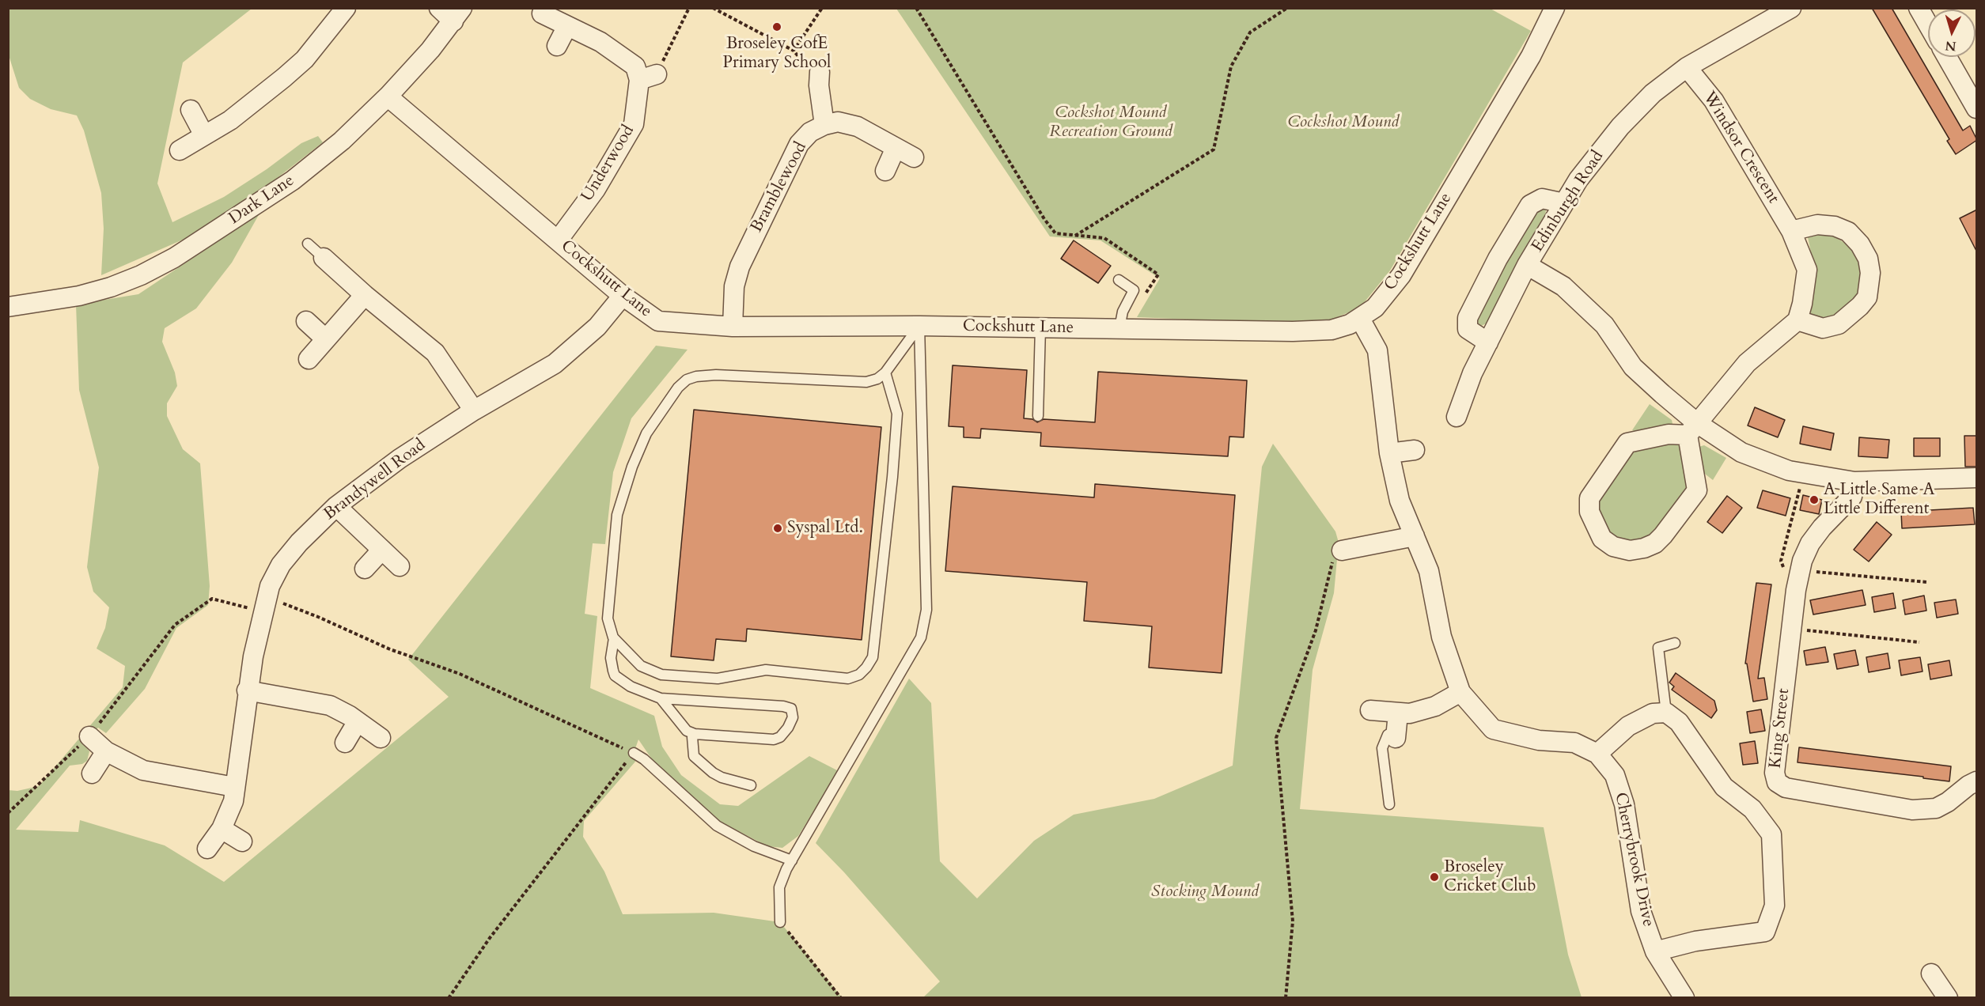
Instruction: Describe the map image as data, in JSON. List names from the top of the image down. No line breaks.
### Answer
{"streets":{"street":["Windsor Crescent","Underwood","Bramblewood","Dark Lane","Edinburgh Road","Cockshutt Lane","Brandywell Road","King Street","Cherrybrook Drive"]},"crossings":[["Windsor Crescent","Edinburgh Road"],["Underwood","Cockshutt Lane"],["Bramblewood","Cockshutt Lane"],["Dark Lane","Cockshutt Lane"],["Cockshutt Lane","Brandywell Road"],["Cockshutt Lane","Cherrybrook Drive"]],"parks":["Cockshot Mound Recreation Ground","Cockshot Mound","Stocking Mound"],"places":["Broseley CofE Primary School","A Little Same A Little Different","Syspal Ltd.","Broseley Cricket Club"],"north":"bottom"}
